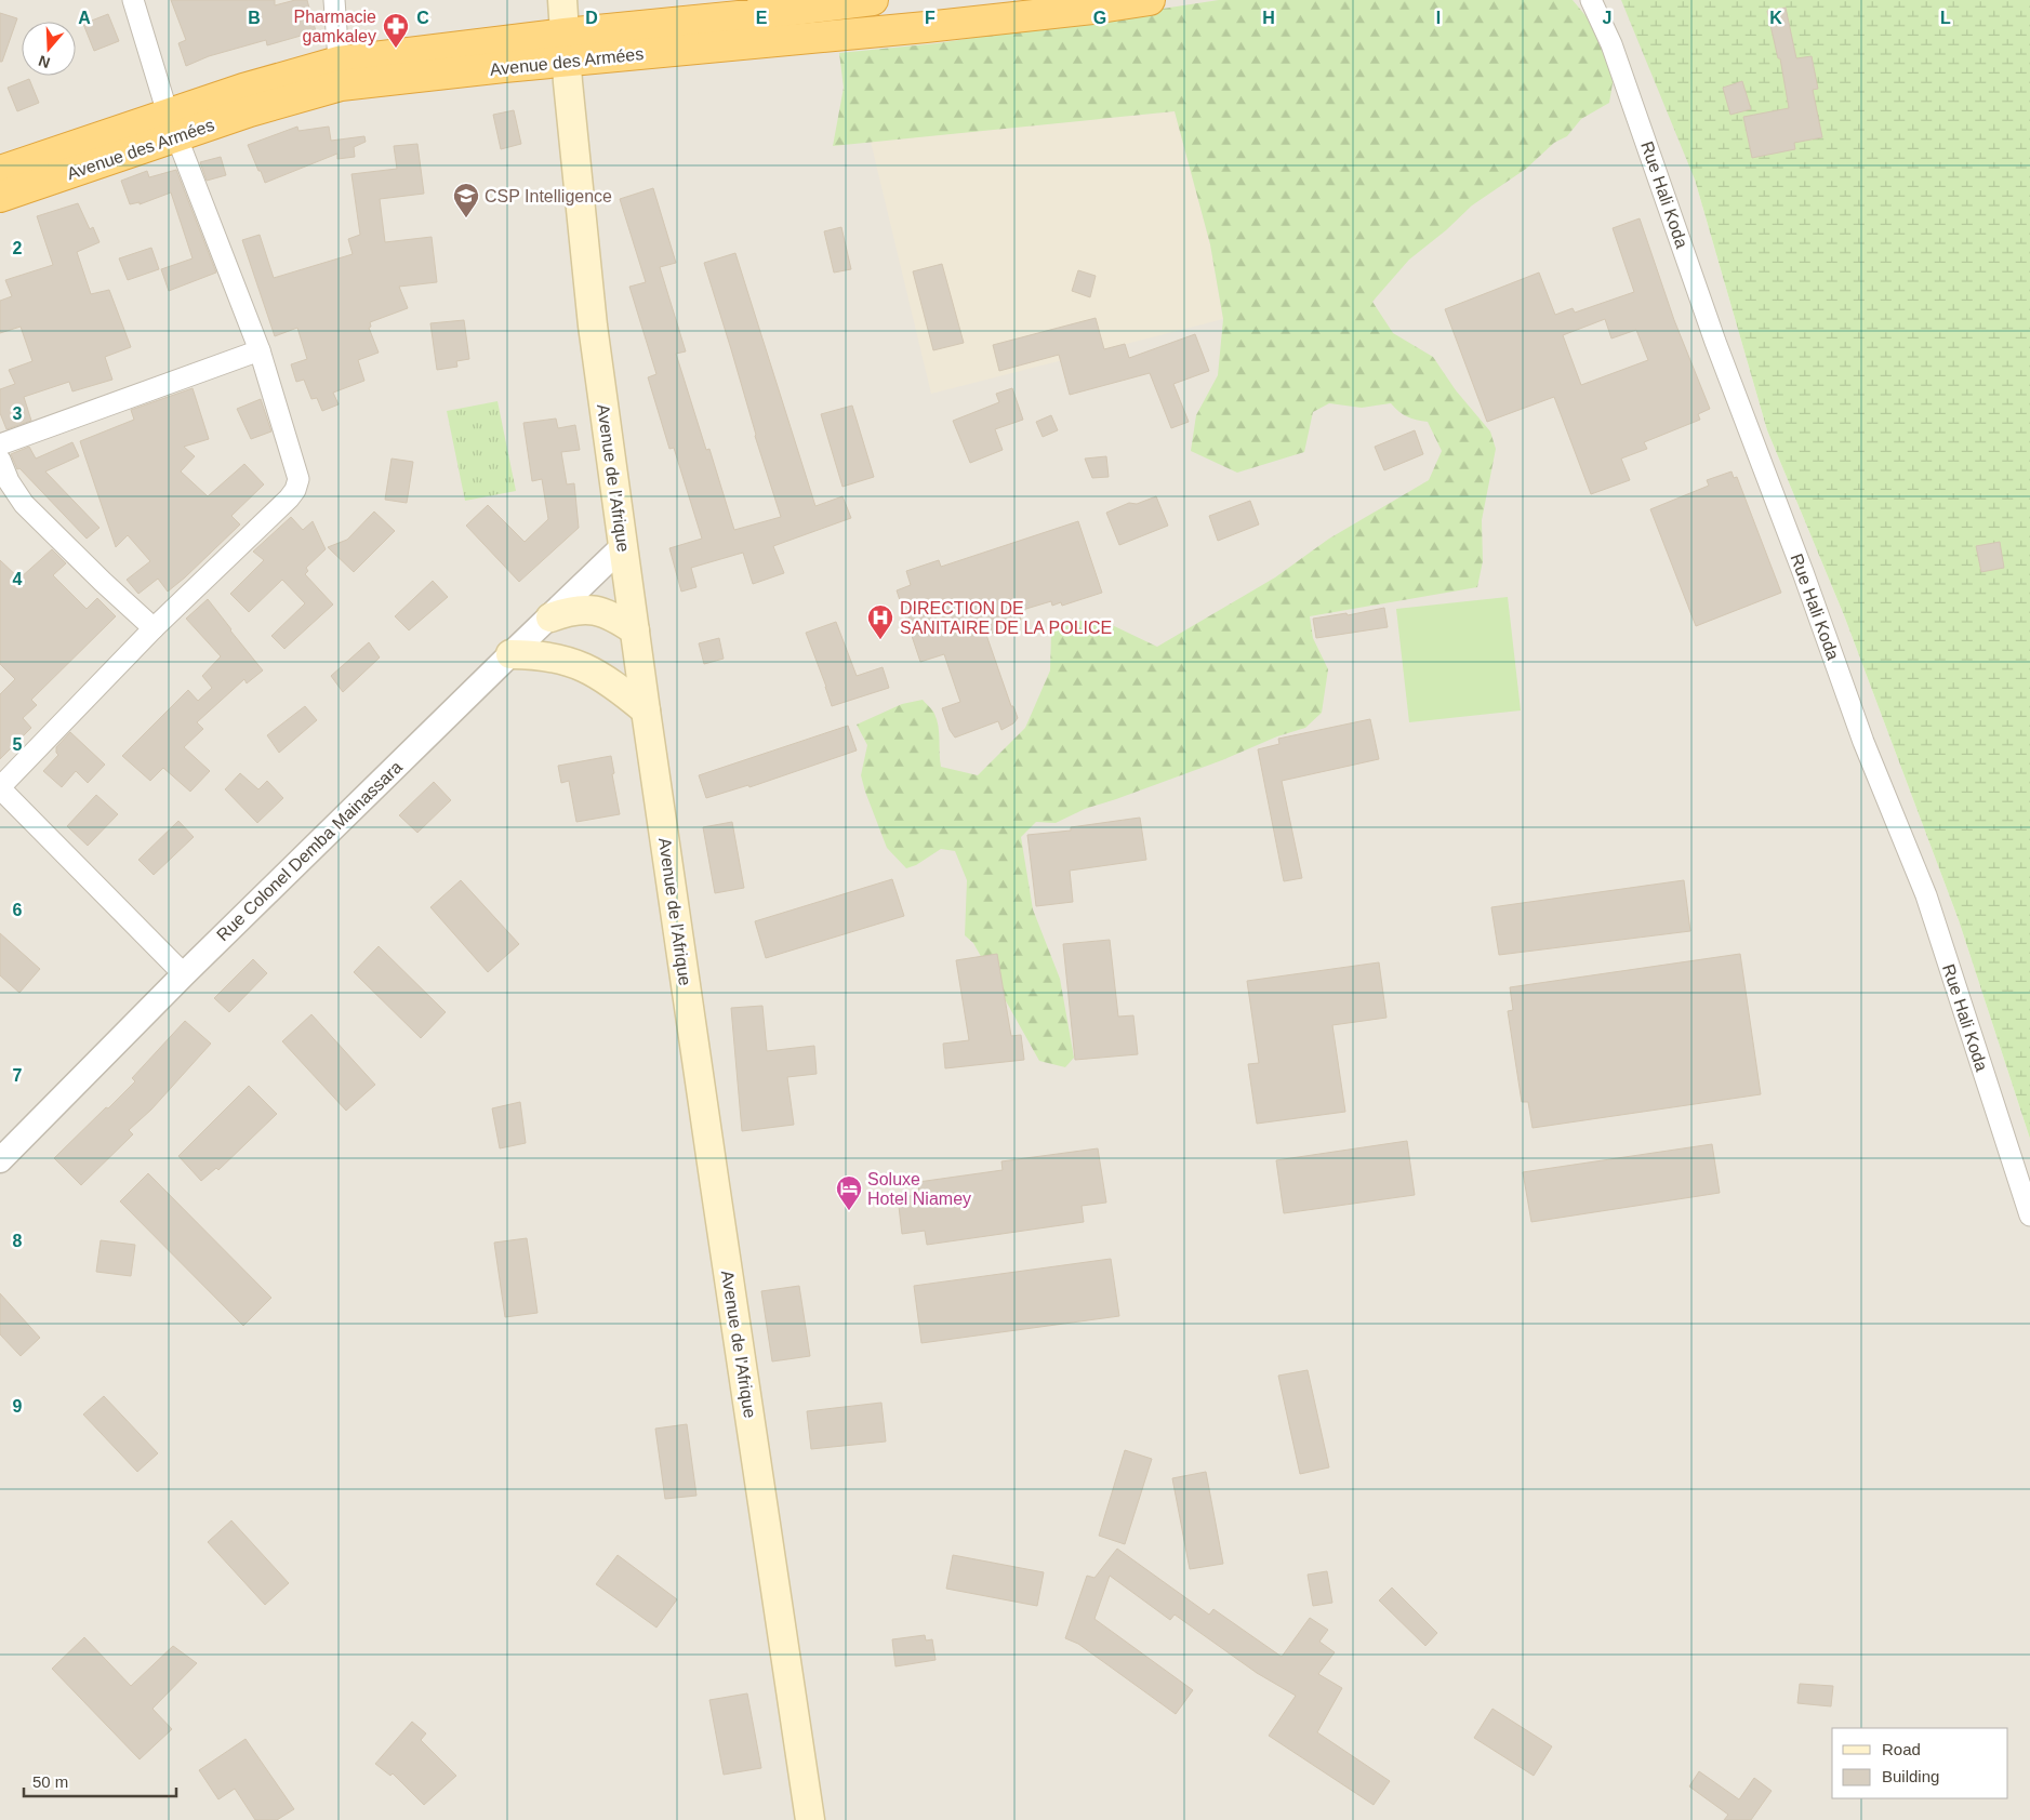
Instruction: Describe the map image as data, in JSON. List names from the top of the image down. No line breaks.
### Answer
{"streets":{"highway":["Avenue des Armées"],"main road":["Avenue de l'Afrique"],"street":["Rue Hali Koda","Rue Colonel Demba Mainassara"]},"crossings":[["Avenue des Armées","Avenue de l'Afrique"],["Avenue de l'Afrique","Rue Colonel Demba Mainassara"]],"places":{"pharmacy":["Pharmacie gamkaley"],"school or university":["CSP Intelligence"],"hospital":["DIRECTION DE SANITAIRE DE LA POLICE"],"hotel":["Soluxe Hotel Niamey"]},"legend":["Road","Building"],"scale_bar":"50 m","north":"bottom","grid":{"columns":["A","B","C","D","E","F","G","H","I","J","K","L"],"rows":["2","3","4","5","6","7","8","9"]}}
